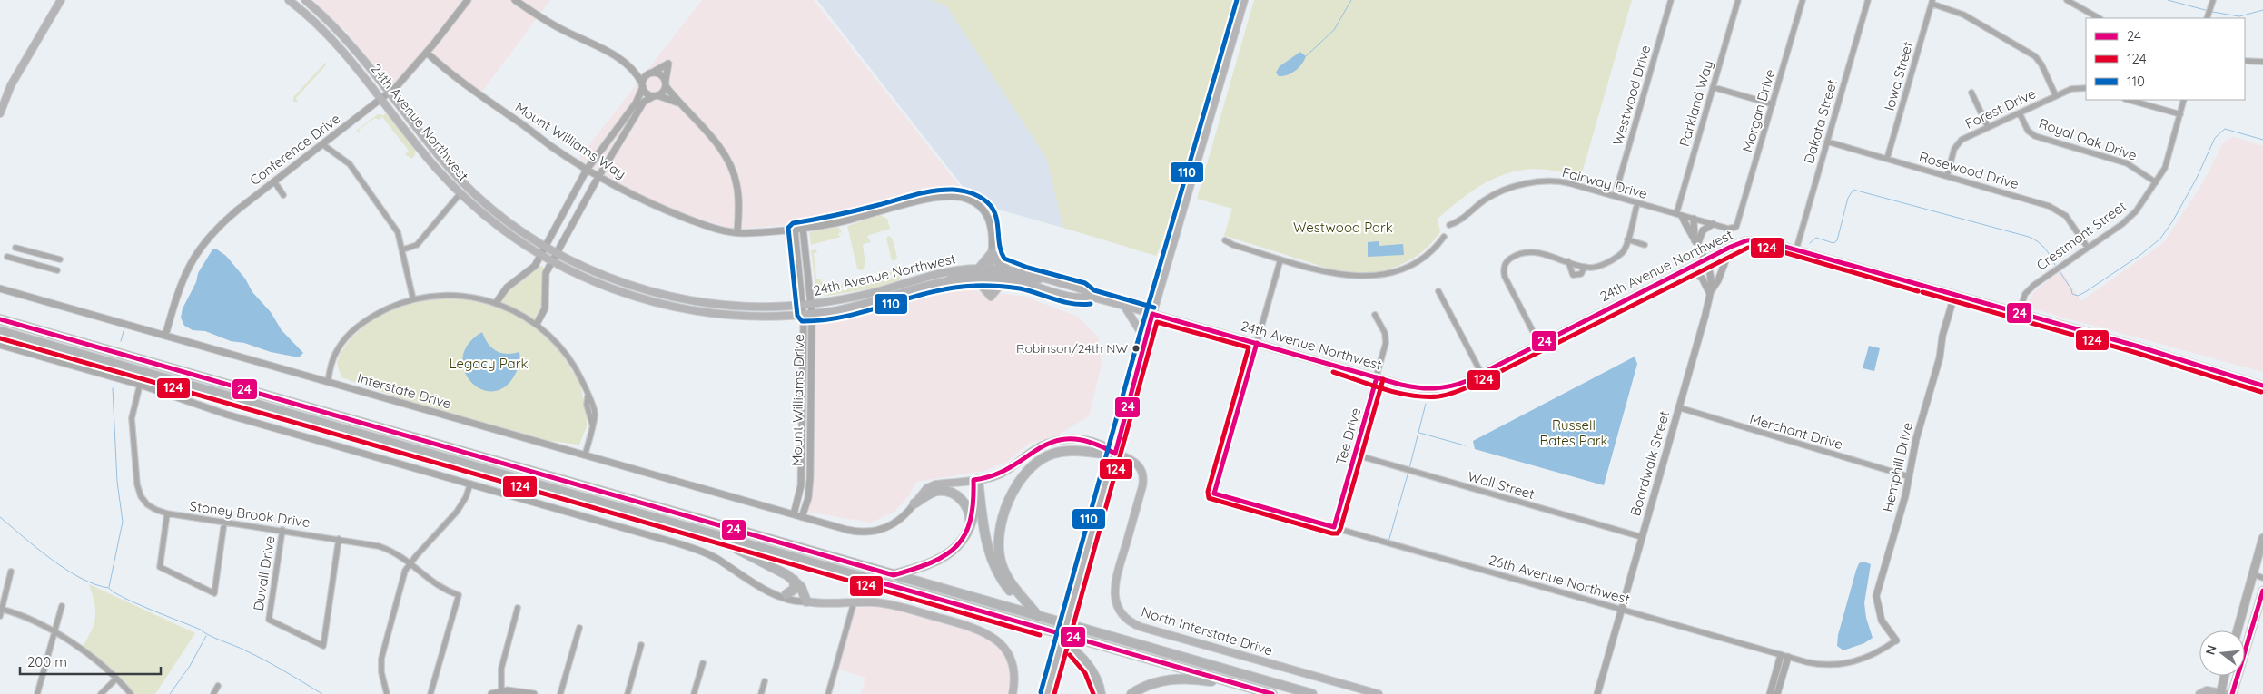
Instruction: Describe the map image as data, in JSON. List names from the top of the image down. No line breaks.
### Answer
{"streets":{"main road":["24th Avenue Northwest","North Interstate Drive"],"street":["Iowa Street","Westwood Drive","Parkland Way","Forest Drive","Morgan Drive","Dakota Street","Royal Oak Drive","Mount Williams Way","Conference Drive","Rosewood Drive","Fairway Drive","Crestmont Street","Interstate Drive","Mount Williams Drive","Merchant Drive","Tee Drive","Boardwalk Street","Hemphill Drive","Wall Street","Stoney Brook Drive","Duvall Drive","26th Avenue Northwest"]},"crossings":[["Iowa Street","Rosewood Drive"],["Westwood Drive","Fairway Drive"],["Parkland Way","Fairway Drive"],["Parkland Way","Boardwalk Street"],["Forest Drive","Royal Oak Drive"],["Forest Drive","Rosewood Drive"],["Morgan Drive","Fairway Drive"],["Dakota Street","24th Avenue Northwest"],["Dakota Street","Rosewood Drive"],["24th Avenue Northwest","Conference Drive"],["24th Avenue Northwest","Crestmont Street"],["24th Avenue Northwest","Mount Williams Drive"],["24th Avenue Northwest","Tee Drive"],["24th Avenue Northwest","Boardwalk Street"],["24th Avenue Northwest","Hemphill Drive"],["24th Avenue Northwest","26th Avenue Northwest"],["Royal Oak Drive","Crestmont Street"],["Mount Williams Way","Conference Drive"],["Mount Williams Way","Mount Williams Drive"],["Conference Drive","Interstate Drive"],["Rosewood Drive","Crestmont Street"],["Fairway Drive","Boardwalk Street"],["Interstate Drive","Mount Williams Drive"],["Interstate Drive","North Interstate Drive"],["Mount Williams Drive","North Interstate Drive"],["Merchant Drive","Boardwalk Street"],["Merchant Drive","Hemphill Drive"],["Tee Drive","Wall Street"],["Tee Drive","26th Avenue Northwest"],["Boardwalk Street","Wall Street"],["Boardwalk Street","26th Avenue Northwest"],["Hemphill Drive","26th Avenue Northwest"],["Stoney Brook Drive","Duvall Drive"]],"parks":["Westwood Park","Legacy Park","Russell Bates Park"],"places":["Robinson/24th NW"],"lines":["transit line 110","transit line 24","transit line 124"],"legend":["24","124","110"],"scale_bar":"200 m","north":"left"}
